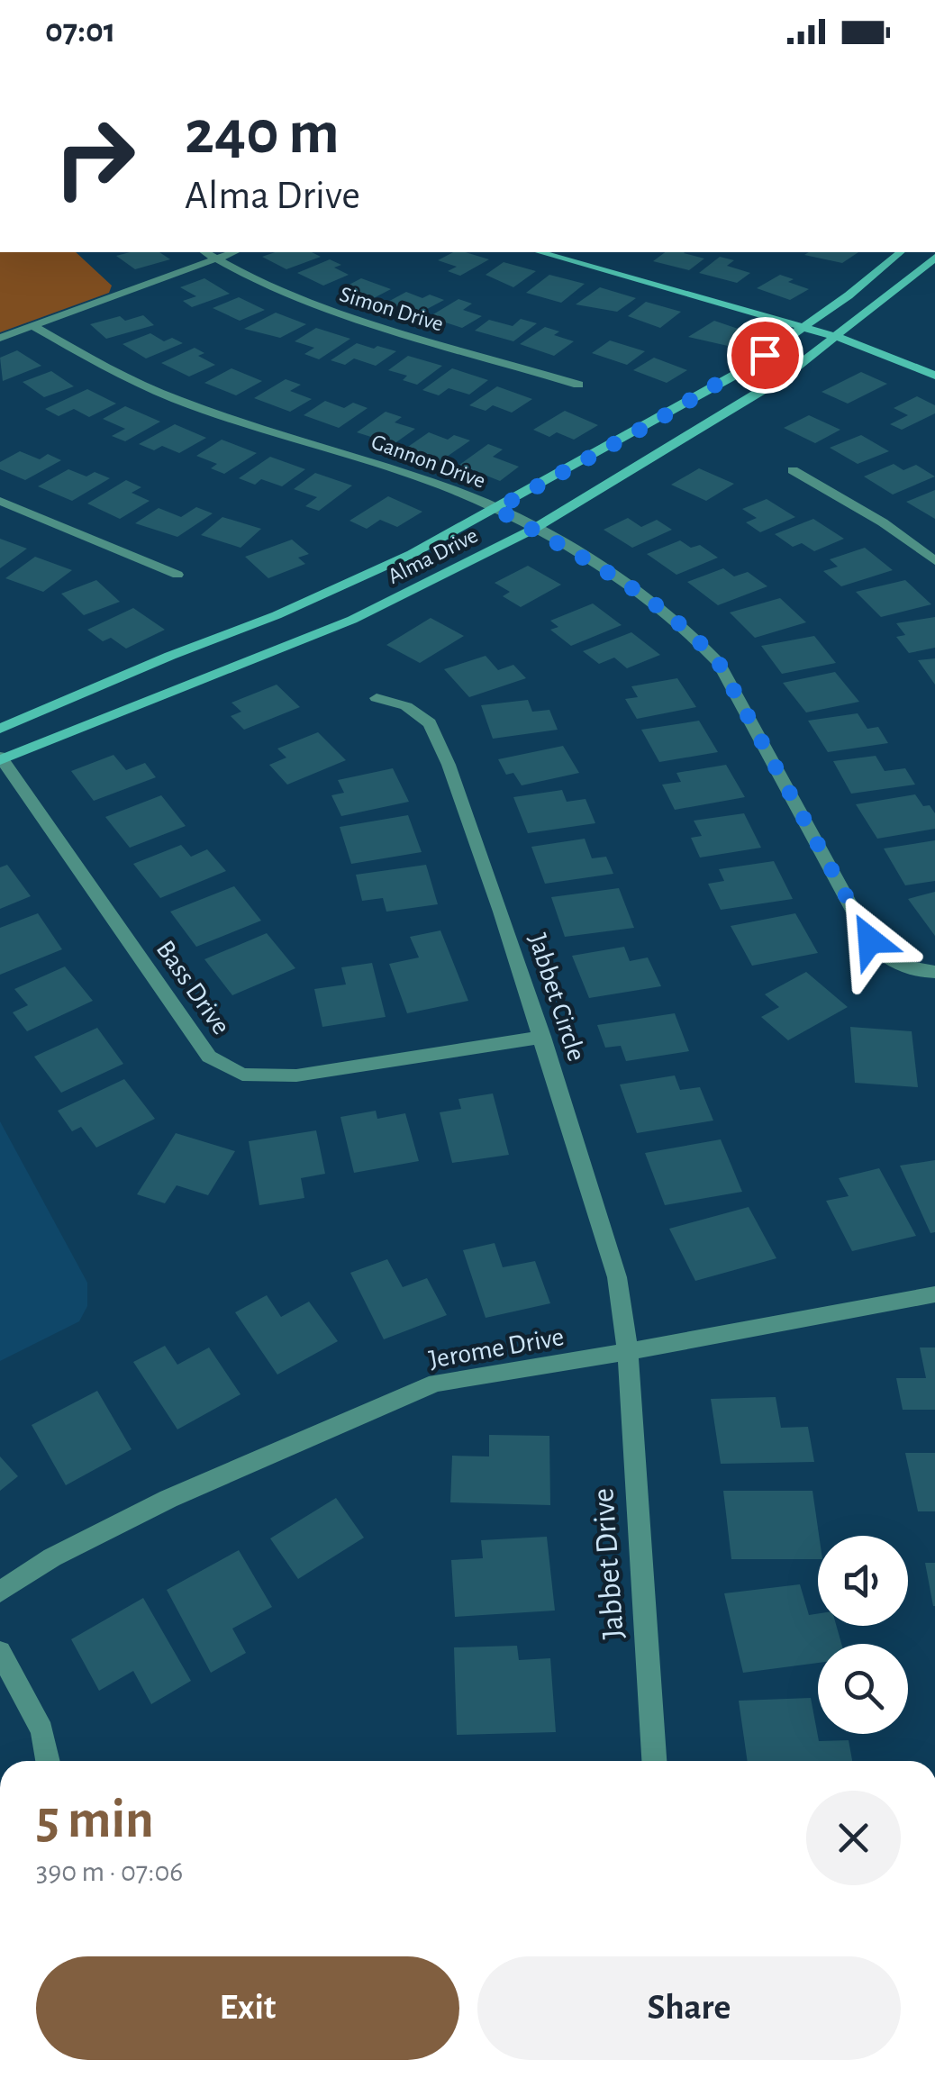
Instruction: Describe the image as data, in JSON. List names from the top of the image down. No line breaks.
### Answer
{"streets":{"main road":["Alma Drive"],"street":["Simon Drive","Gannon Drive","Bass Drive","Jabbet Circle","Jerome Drive","Jabbet Drive"]},"crossings":[["Gannon Drive","Alma Drive"],["Alma Drive","Bass Drive"],["Bass Drive","Jabbet Circle"],["Jabbet Circle","Jerome Drive"],["Jabbet Circle","Jabbet Drive"],["Jerome Drive","Jabbet Drive"]],"page":{"status":"07:01","turn":["240 m","Alma Drive"],"heading":["5 min","390 m · 07:06"],"buttons":["Exit","Share"]}}
